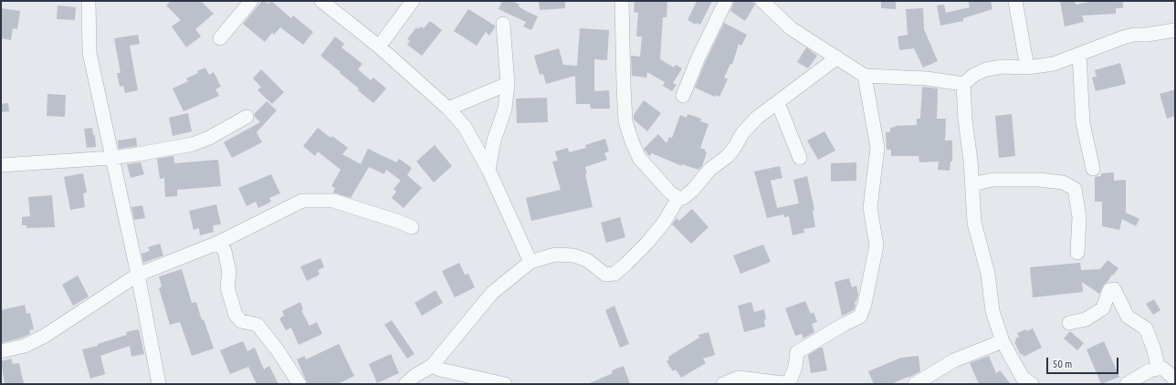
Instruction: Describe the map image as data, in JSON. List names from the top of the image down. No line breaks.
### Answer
{"scale_bar":"50 m"}
